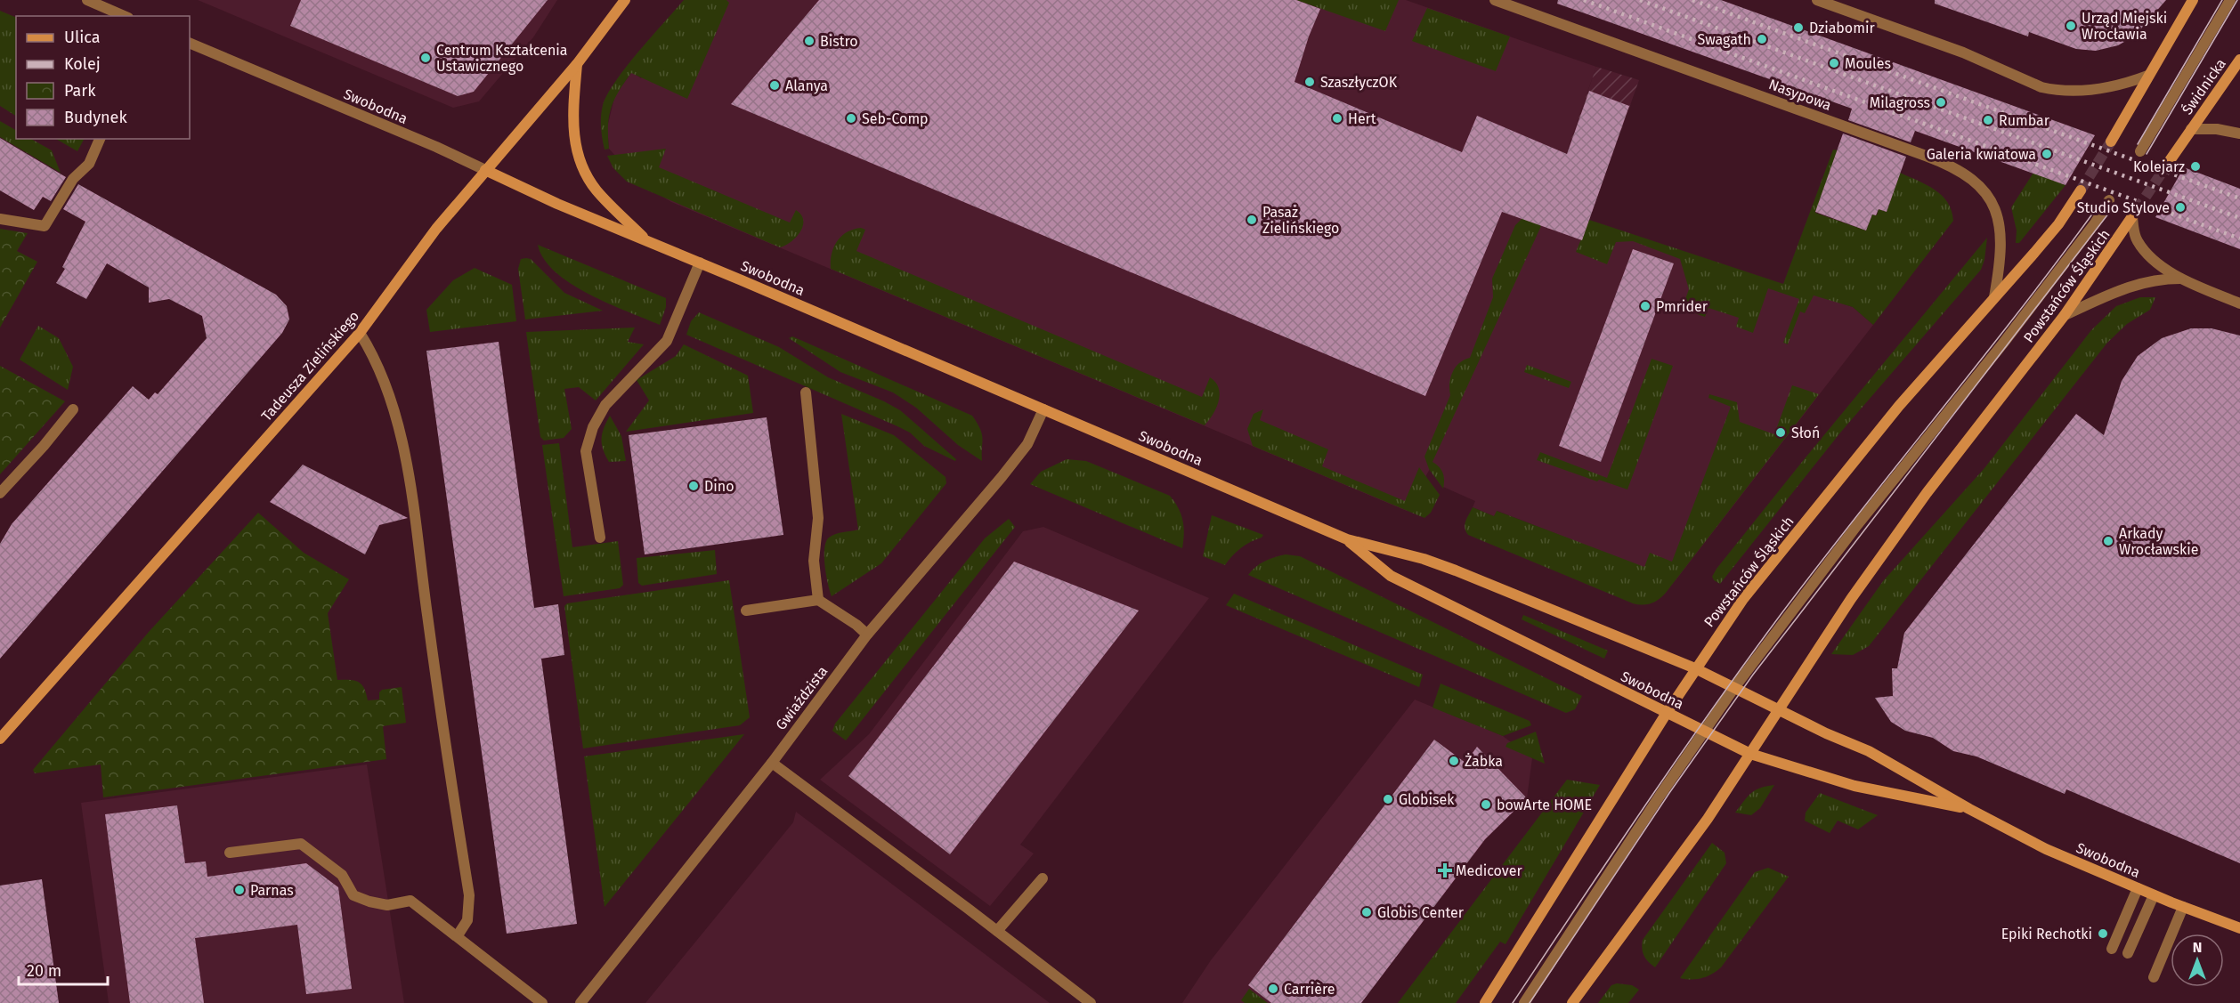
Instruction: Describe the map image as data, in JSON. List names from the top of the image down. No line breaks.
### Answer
{"streets":{"street":["Świdnicka","Nasypowa","Swobodna","Powstańców Śląskich","Tadeusza Zielińskiego","Gwiaździsta"]},"crossings":[["Nasypowa","Powstańców Śląskich"],["Swobodna","Powstańców Śląskich"],["Swobodna","Tadeusza Zielińskiego"],["Swobodna","Gwiaździsta"]],"places":{"other":["Urząd Miejski Wrocławia","Dziabomir","Swagath","Bistro","Centrum Kształcenia Ustawicznego","Moules","SzaszłyczOK","Alanya","Milagross","Seb-Comp","Hert","Rumbar","Galeria kwiatowa","Kolejarz","Studio Stylove","Pasaż Zielińskiego","Pmrider","Słoń","Dino","Arkady Wrocławskie","Żabka","Globisek","bowArte HOME","Parnas","Globis Center","Epiki Rechotki","Carrière"],"health":["Medicover"]},"legend":["Ulica","Kolej","Park","Budynek"],"scale_bar":"20 m","north":"top"}
